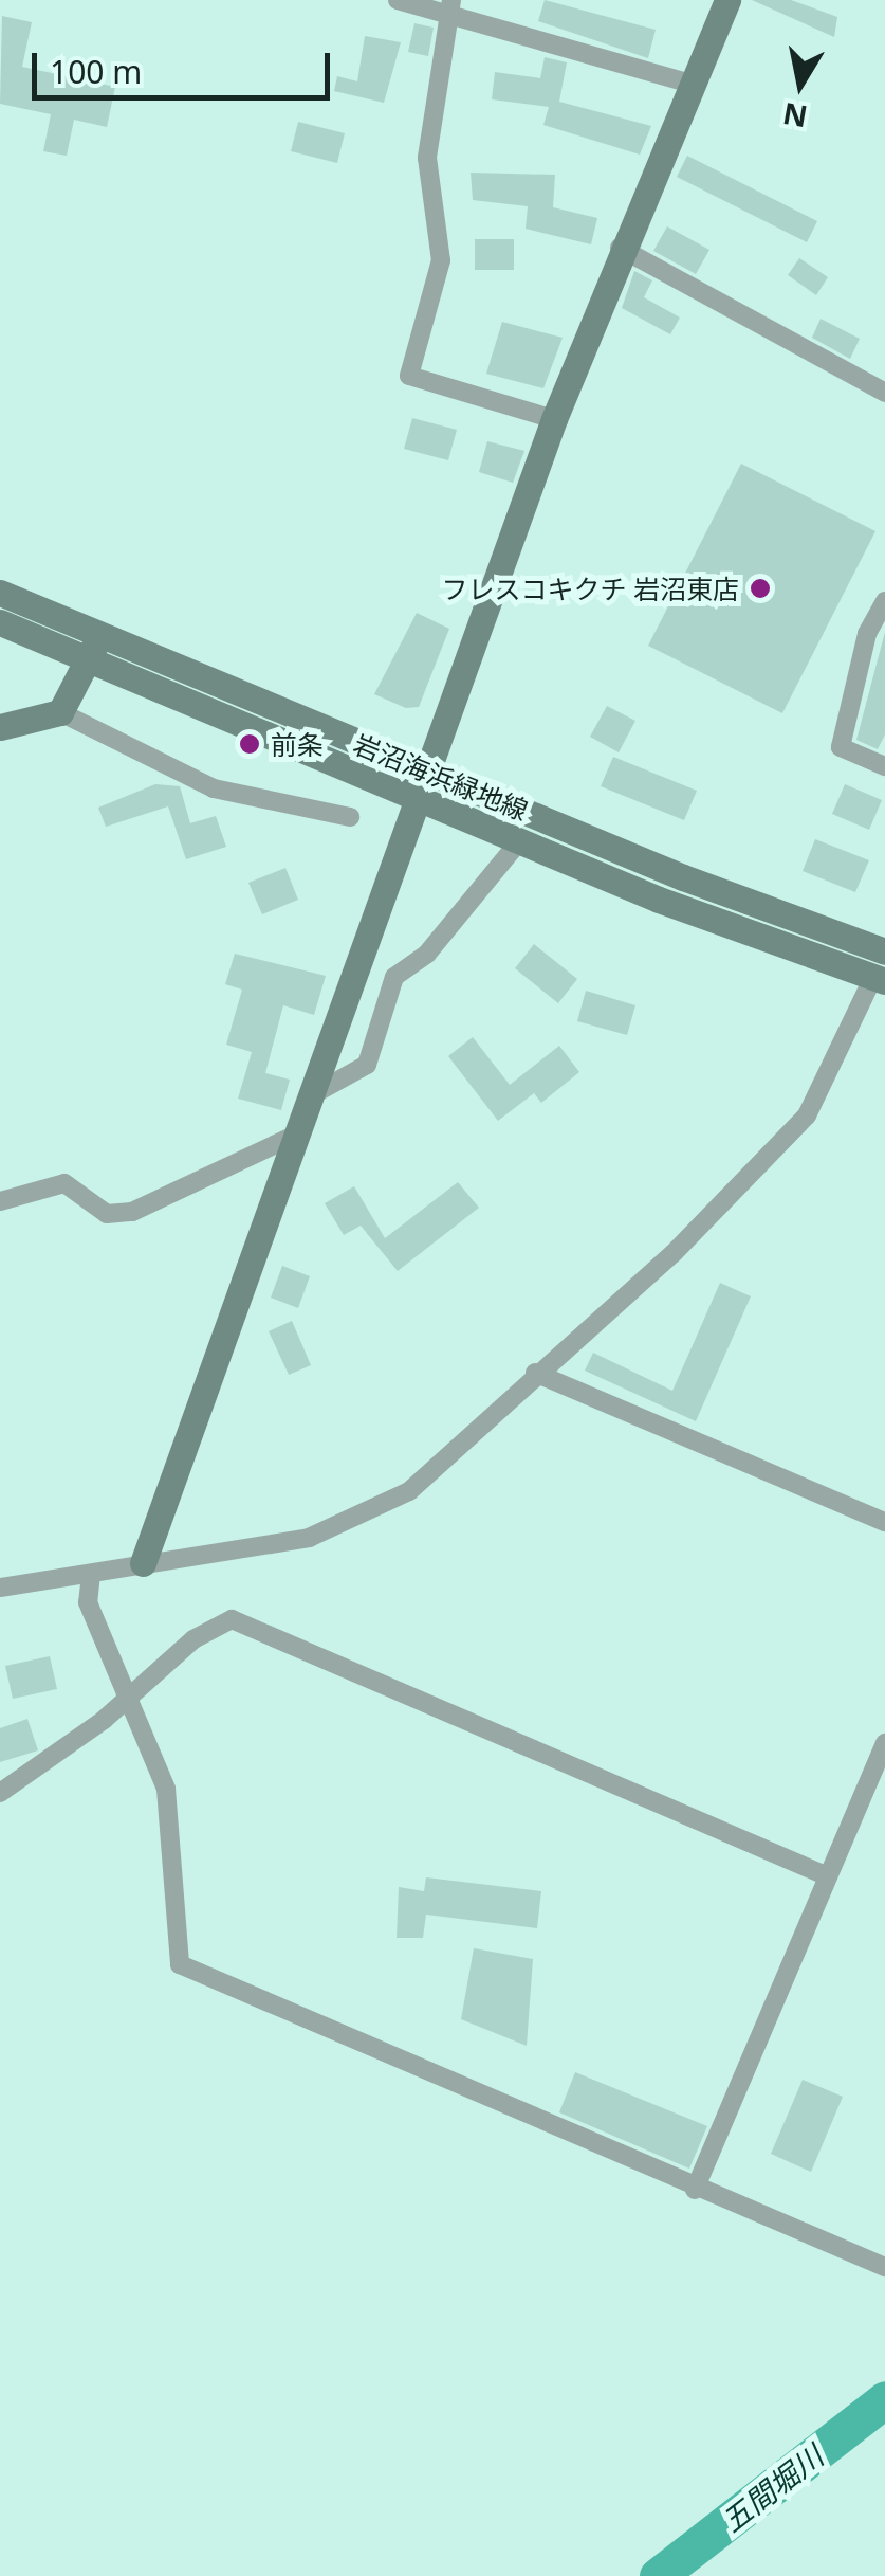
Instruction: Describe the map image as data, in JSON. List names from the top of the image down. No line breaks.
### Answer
{"streets":{"main road":["岩沼海浜緑地線"]},"water":["五間堀川"],"places":["フレスコキクチ 岩沼東店","前条"],"scale_bar":"100 m","north":"bottom"}
